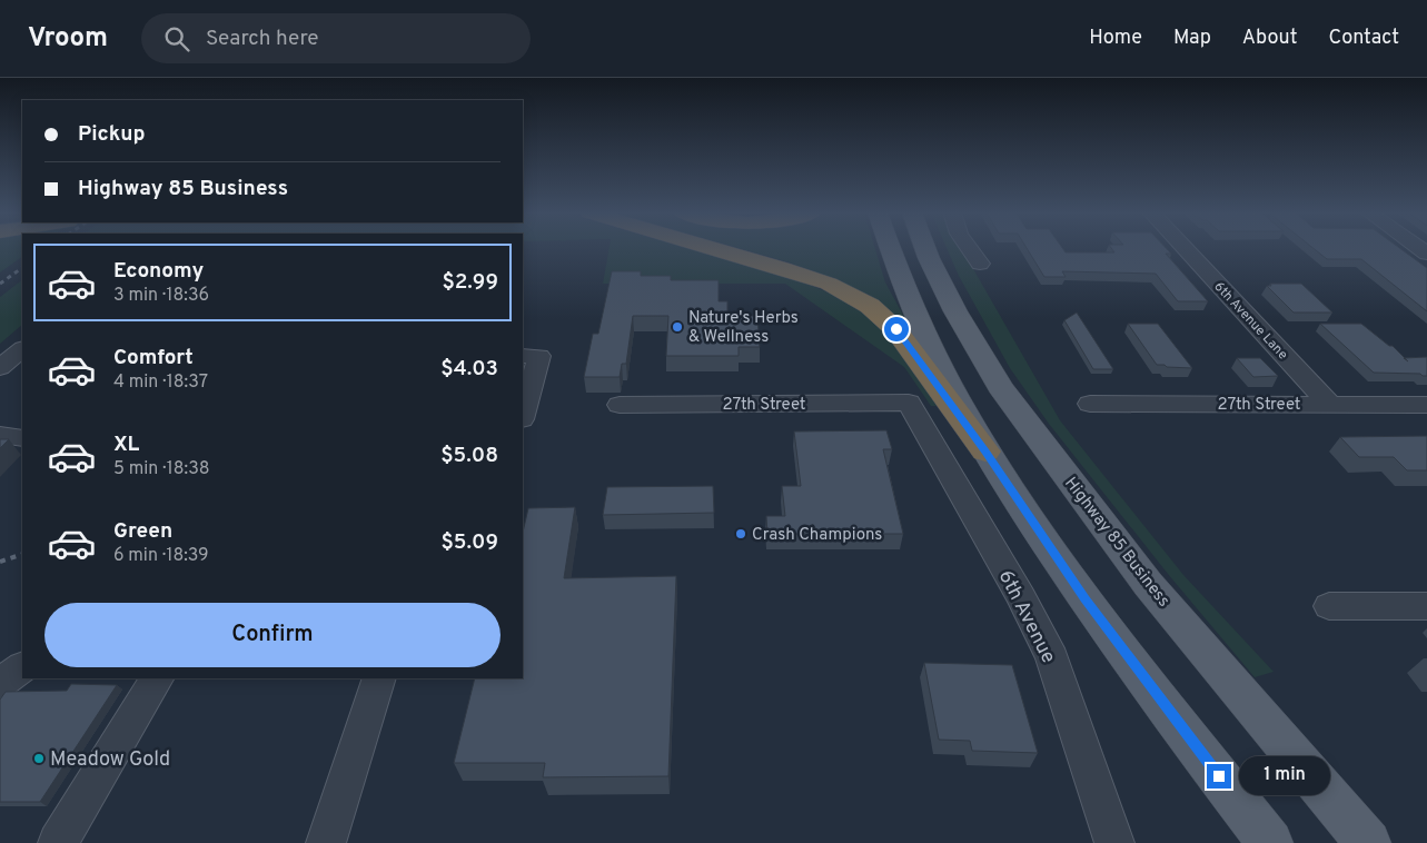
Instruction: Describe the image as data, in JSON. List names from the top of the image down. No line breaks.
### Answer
{"streets":{"main road":["Highway 85 Business"],"street":["6th Avenue Lane","27th Street","6th Avenue"]},"crossings":[["6th Avenue Lane","27th Street"],["27th Street","6th Avenue"]],"places":["Nature's Herbs & Wellness","Crash Champions","Meadow Gold"],"page":{"header":"Vroom","search":"Search here","nav":["Home","Map","About","Contact"],"banner":["Pickup","Highway 85 Business"],"list":[{"name":"Economy","note":"3 min · 18:36","value":"$2.99"},{"name":"Comfort","note":"4 min · 18:37","value":"$4.03"},{"name":"XL","note":"5 min · 18:38","value":"$5.08"},{"name":"Green","note":"6 min · 18:39","value":"$5.09"}],"buttons":"Confirm","bubble":"1 min"}}
